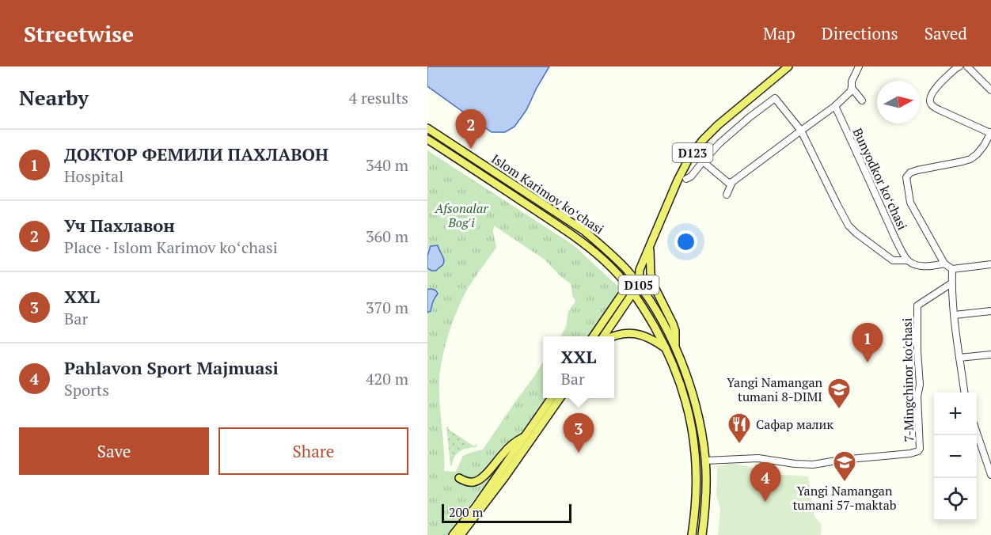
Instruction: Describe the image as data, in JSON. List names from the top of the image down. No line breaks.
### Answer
{"streets":{"main road":["D123","Islom Karimov koʻchasi","D105"],"street":["Bunyodkor koʻchasi","7-Mingchinor ko'chasi"]},"crossings":[["D123","Islom Karimov koʻchasi"],["Islom Karimov koʻchasi","7-Mingchinor ko'chasi"]],"parks":["Afsonalar Bog'i"],"places":{"school or university":["Yangi Namangan tumani 8-DIMI","Yangi Namangan tumani 57-maktab"],"restaurant":["Сафар малик"]},"scale_bar":"200 m","north":"right","page":{"header":"Streetwise","nav":["Map","Directions","Saved"],"heading":["Nearby","4 results"],"pins":["2","1","3","4"],"list":[{"mark":"1","name":"ДОКТОР ФЕМИЛИ ПАХЛАВОН","note":"Hospital","value":"340 m"},{"mark":"2","name":"Уч Пахлавон","note":"Place · Islom Karimov koʻchasi","value":"360 m"},{"mark":"3","name":"XXL","note":"Bar","value":"370 m"},{"mark":"4","name":"Pahlavon Sport Majmuasi","note":"Sports","value":"420 m"}],"popup":["XXL","Bar"],"map_buttons":["+","−"],"buttons":["Save","Share"],"scale":"200 m"}}
